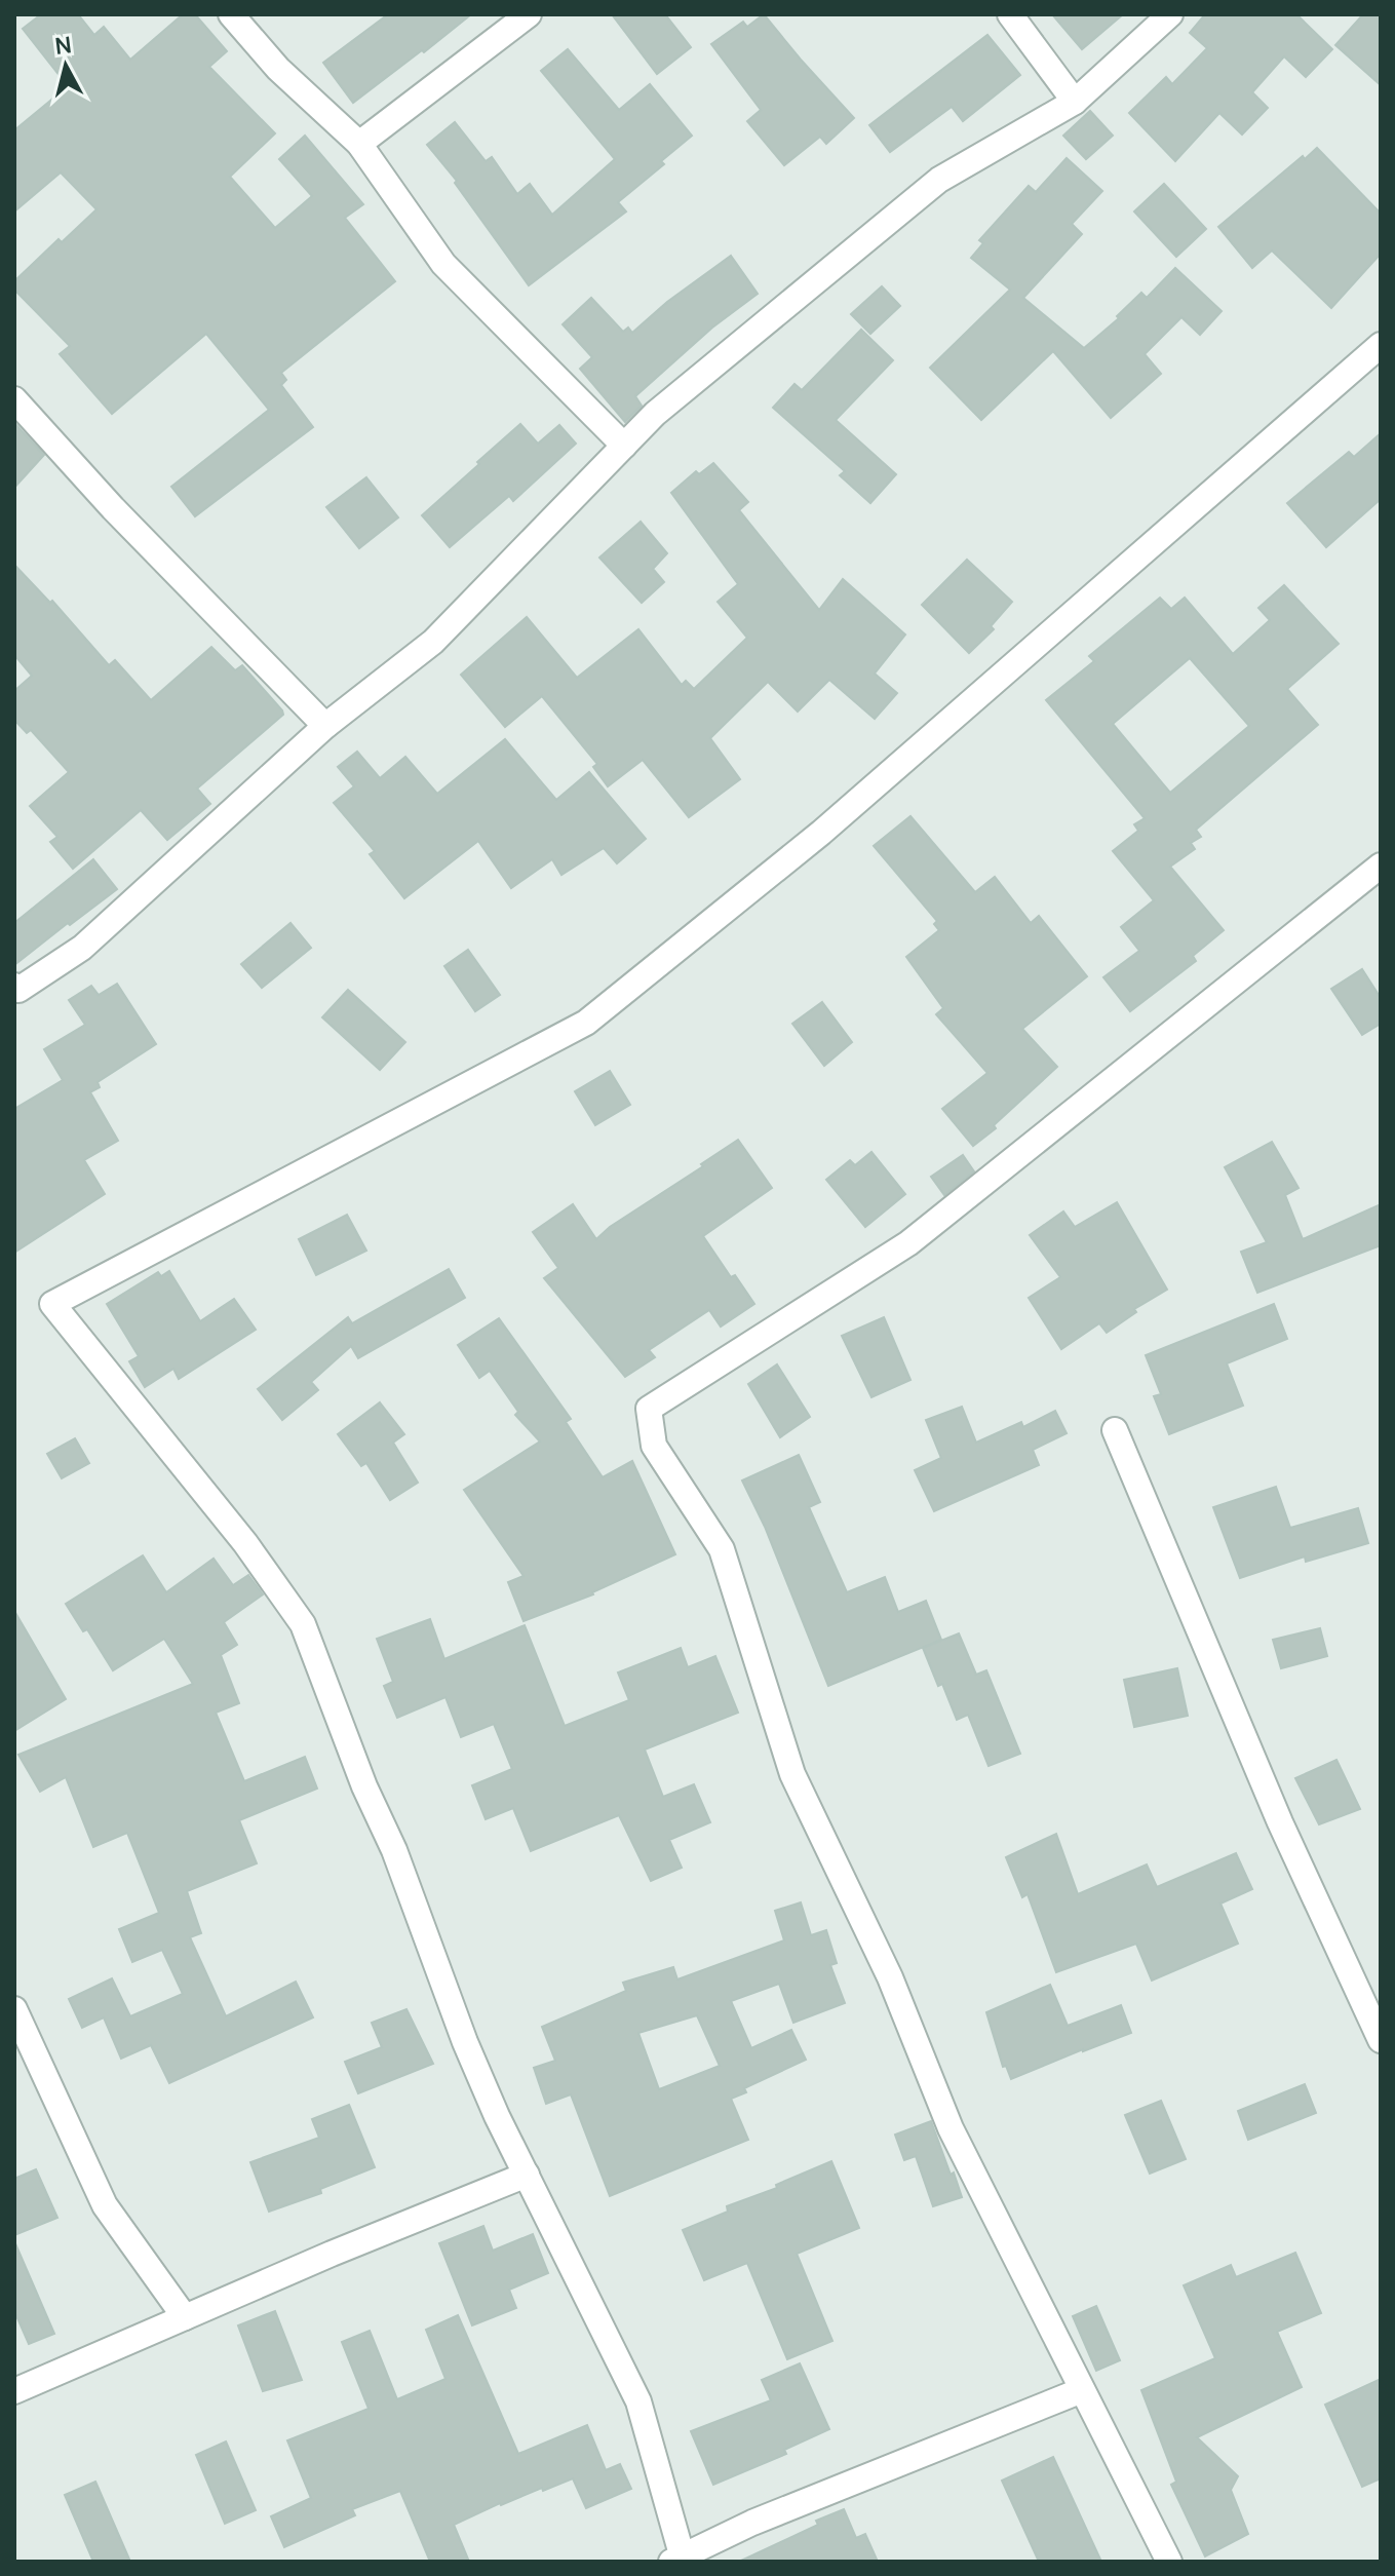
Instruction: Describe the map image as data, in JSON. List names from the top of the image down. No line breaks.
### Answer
{"north":"top"}
